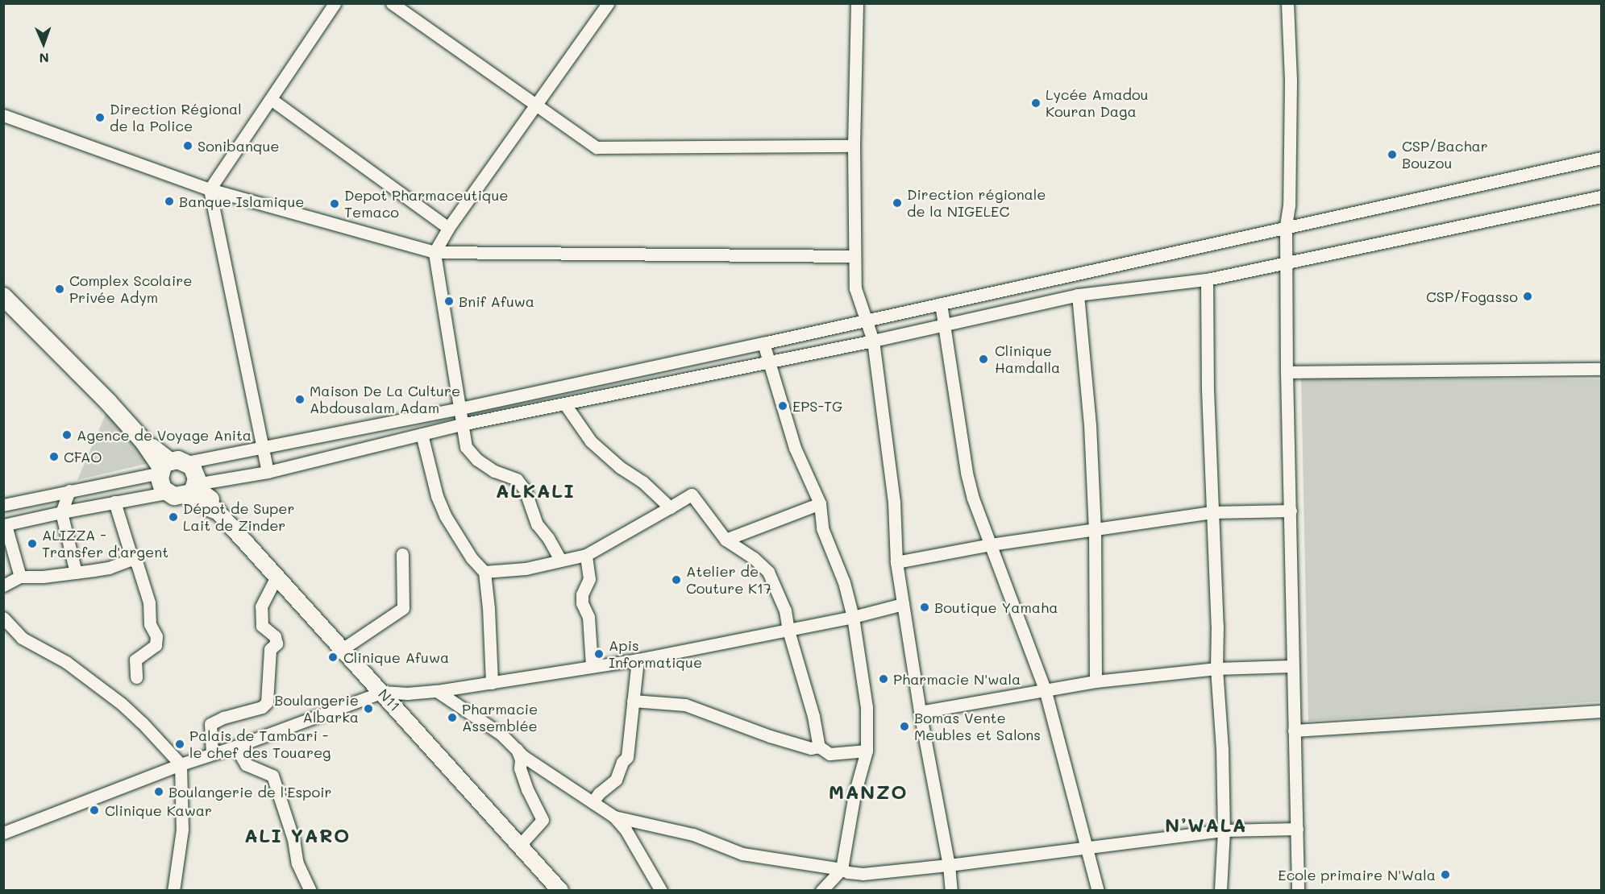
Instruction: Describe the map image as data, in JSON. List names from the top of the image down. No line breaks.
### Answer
{"streets":{"main road":["N11"]},"districts":["ALKALI","MANZO","N’WALA","ALI YARO"],"places":["Lycée Amadou Kouran Daga","Direction Régional de la Police","Sonibanque","CSP/Bachar Bouzou","Banque Islamique","Direction régionale de la NIGELEC","Depot Pharmaceutique Temaco","Complex Scolaire Privée Adym","CSP/Fogasso","Bnif Afuwa","Clinique Hamdalla","Maison De La Culture Abdousalam Adam","EPS-TG","Agence de Voyage Anita","CFAO","Dépot de Super Lait de Zinder","ALIZZA - Transfer d'argent","Atelier de Couture K17","Boutique Yamaha","Apis Informatique","Clinique Afuwa","Pharmacie N'wala","Boulangerie Albarka","Pharmacie Assemblée","Bomas Vente Meubles et Salons","Palais de Tambari - le chef des Touareg","Boulangerie de l'Espoir","Clinique Kawar","Ecole primaire N'Wala"],"north":"bottom"}
